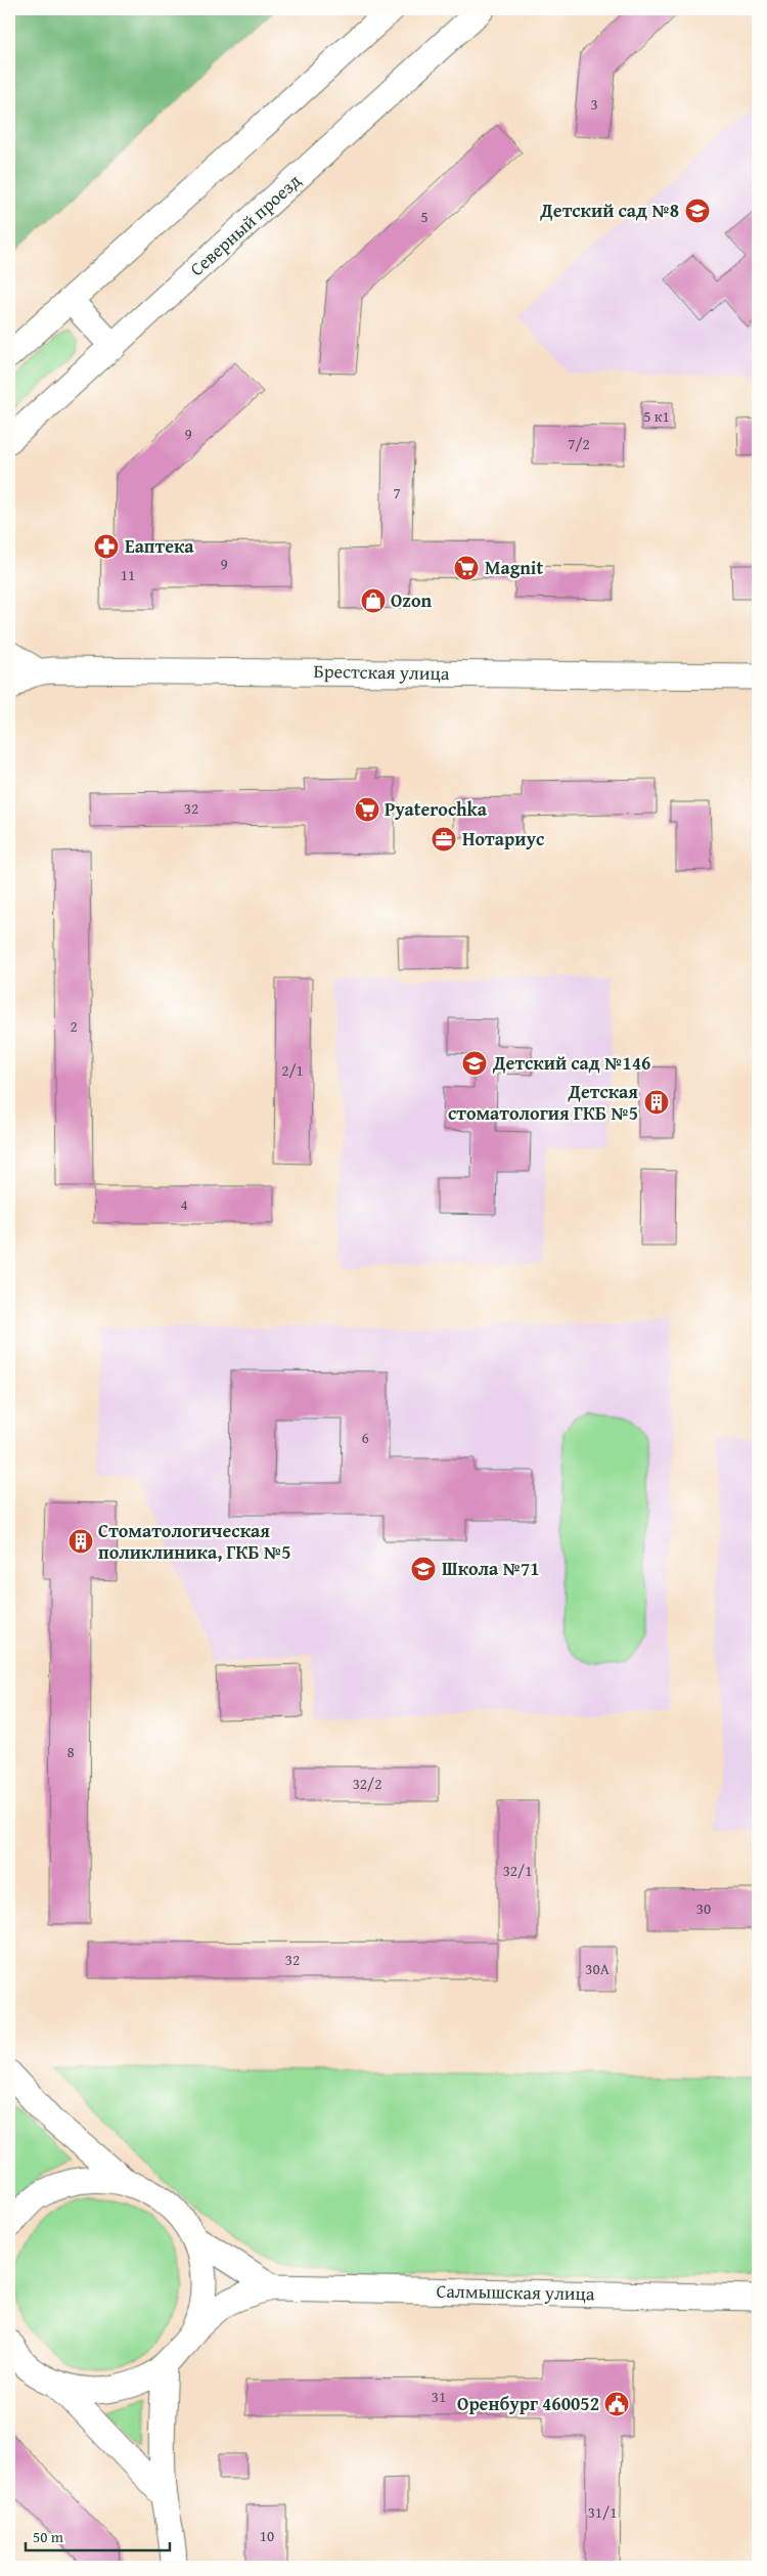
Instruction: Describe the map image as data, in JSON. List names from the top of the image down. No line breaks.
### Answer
{"streets":{"main road":["Северный проезд","Брестская улица","Салмышская улица"]},"places":{"school or university":["Детский сад №8","Детский сад №146","Школа №71"],"pharmacy":["Еаптека"],"supermarket":["Magnit","Pyaterochka"],"shop":["Ozon"],"office":["Нотариус"],"building":["Детская стоматология ГКБ №5","Стоматологическая поликлиника, ГКБ №5"],"public building":["Оренбург 460052"]},"house_numbers":["3","5","5 к1","9","7/2","7","9","11","32","2","2/1","4","6","8","32/2","32/1","30","32","30А","31","31/1","10"],"scale_bar":"50 m"}
